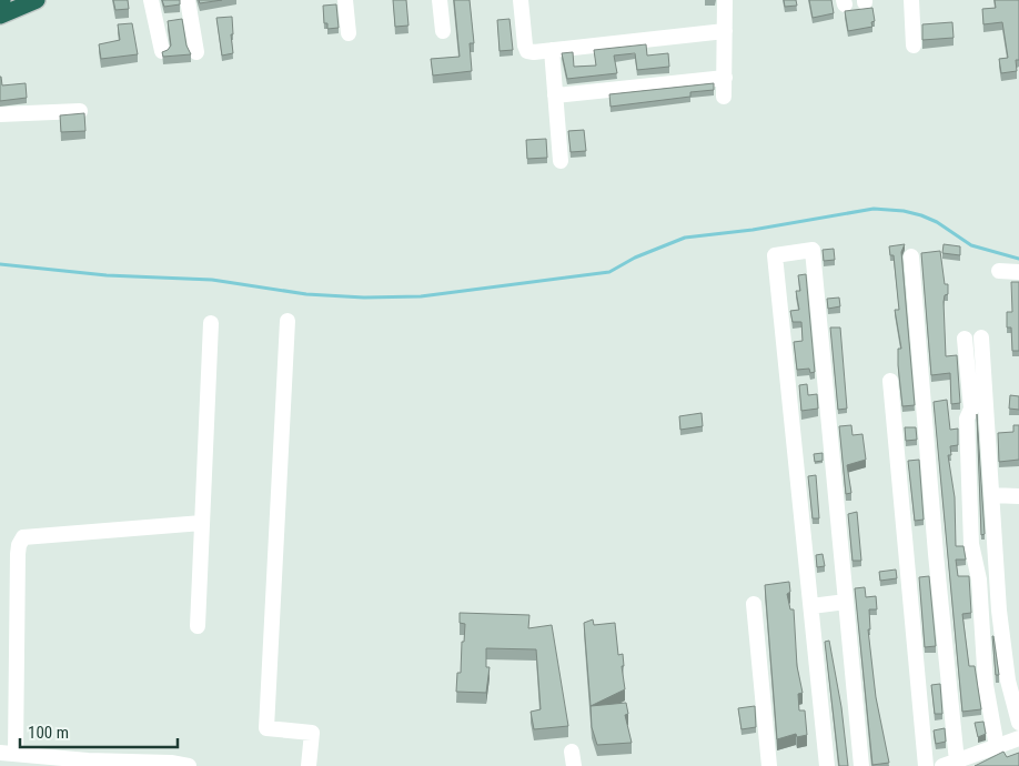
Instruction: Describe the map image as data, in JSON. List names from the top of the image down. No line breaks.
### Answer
{"scale_bar":"100 m"}
